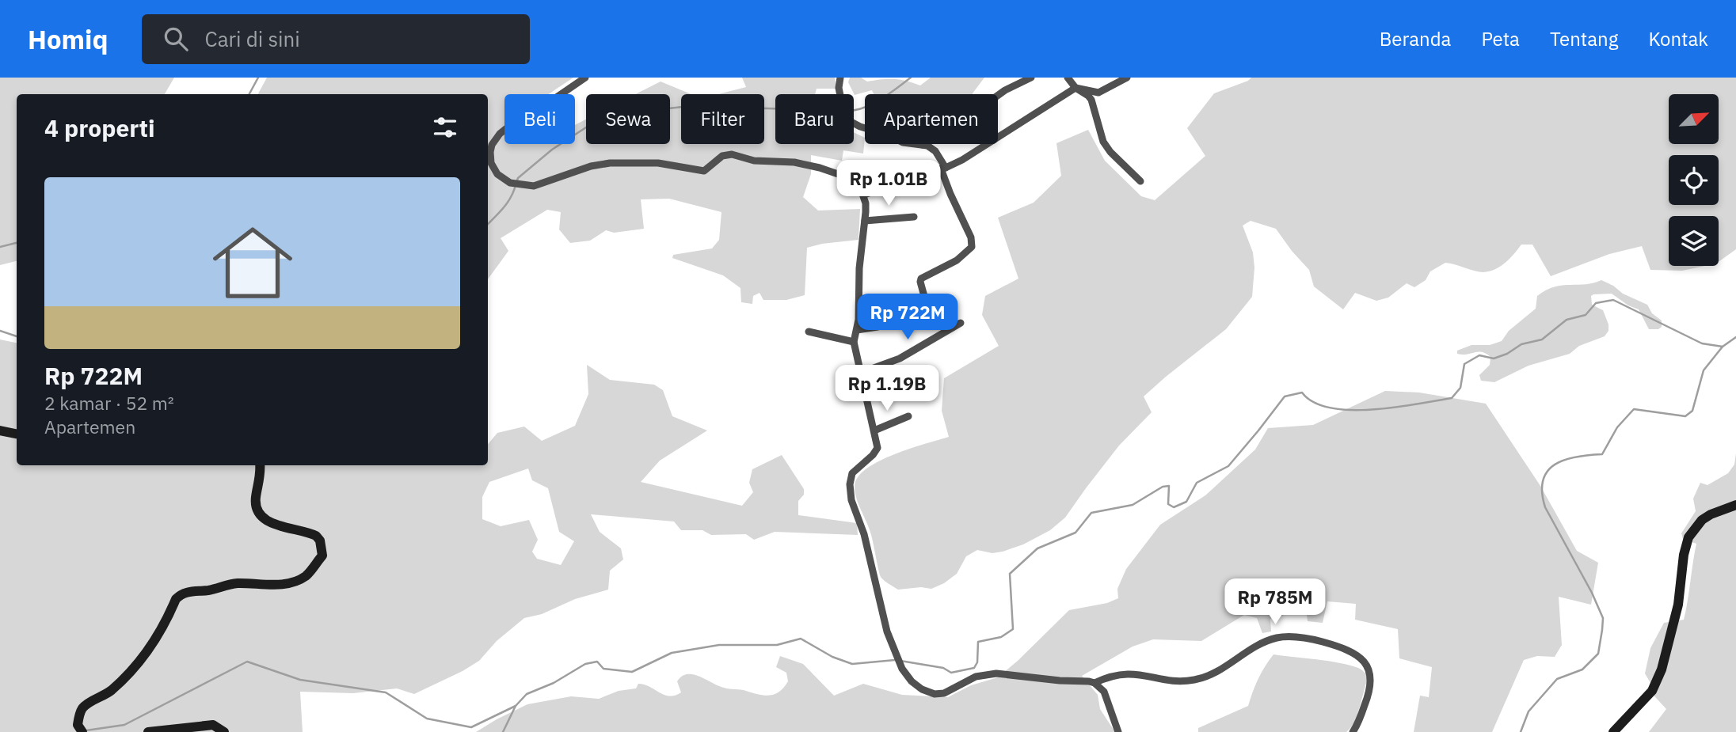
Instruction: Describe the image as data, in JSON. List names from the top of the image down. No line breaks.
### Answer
{"north":"top right","page":{"header":"Homiq","search":"Cari di sini","nav":["Beranda","Peta","Tentang","Kontak"],"chip":["Beli","Sewa","Filter","Baru","Apartemen"],"heading":"4 properti","price":["Rp 1.01B","Rp 722M","Rp 1.19B","Rp 785M"],"list":[{"name":"Rp 722M","note":"2 kamar · 52 m² · Apartemen"}]}}
